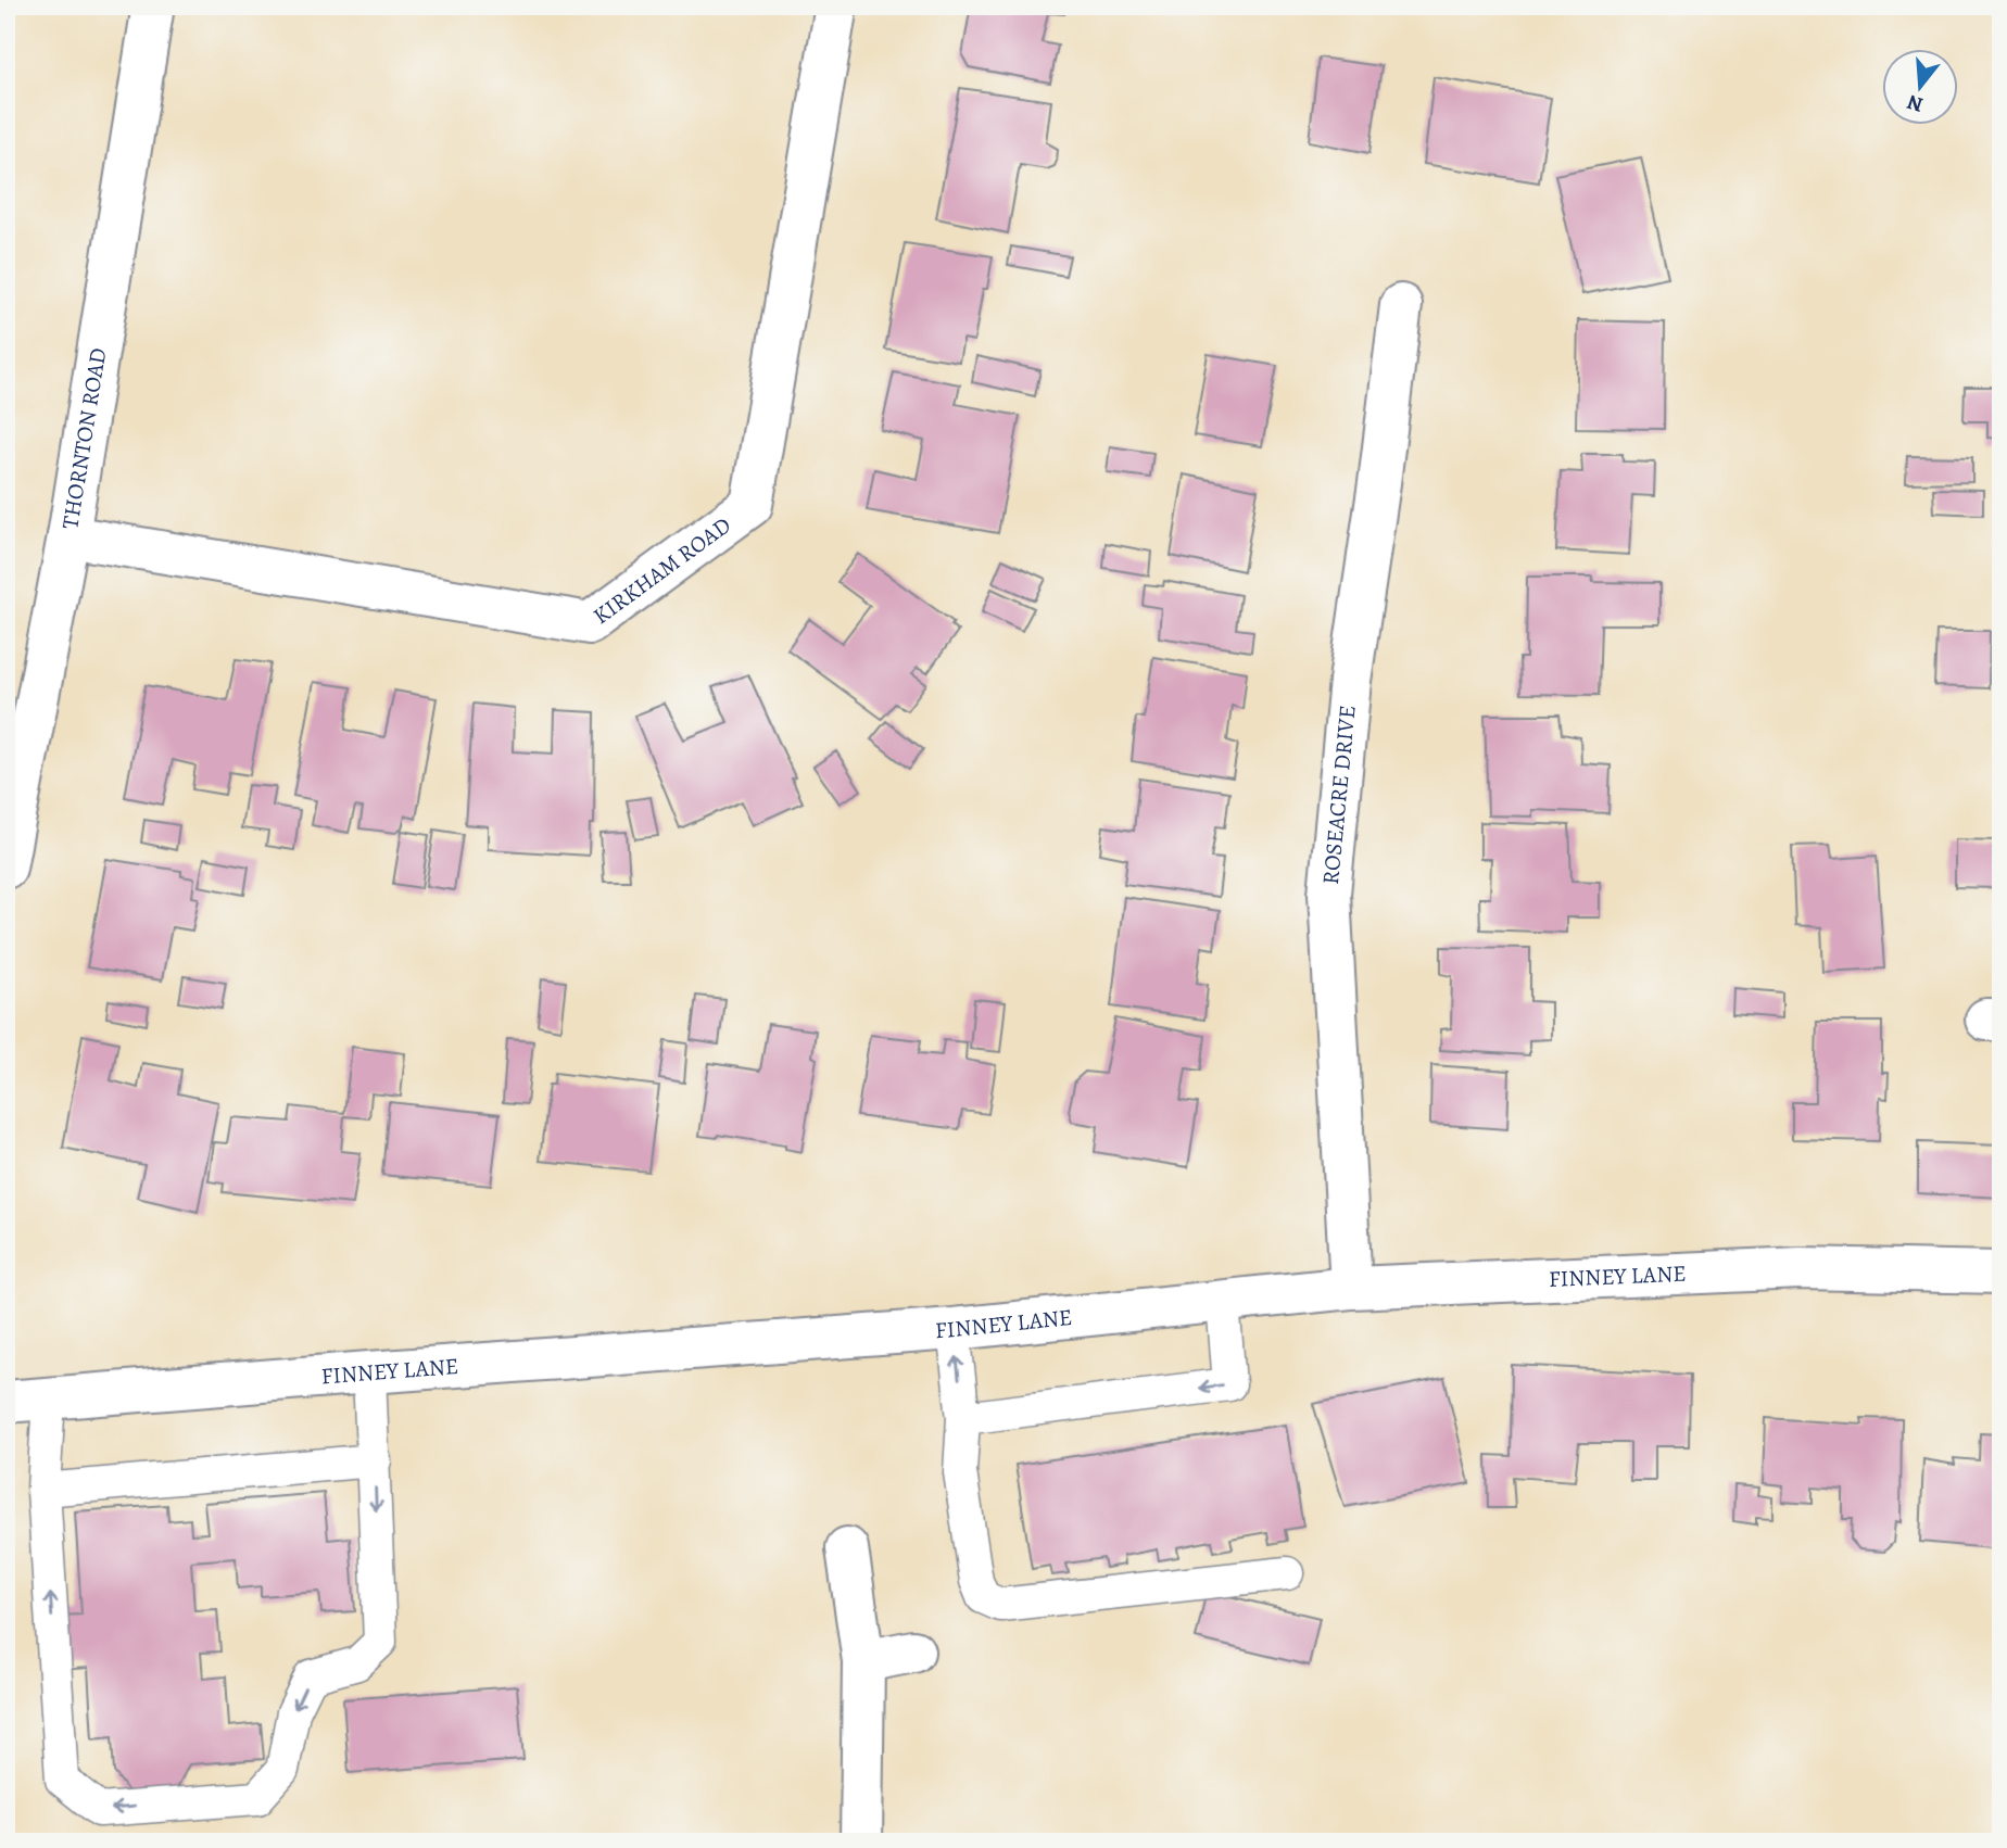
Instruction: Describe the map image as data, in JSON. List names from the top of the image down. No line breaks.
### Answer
{"streets":{"street":["THORNTON ROAD","KIRKHAM ROAD","ROSEACRE DRIVE","FINNEY LANE"]},"crossings":[["THORNTON ROAD","KIRKHAM ROAD"],["ROSEACRE DRIVE","FINNEY LANE"]],"north":"bottom"}
